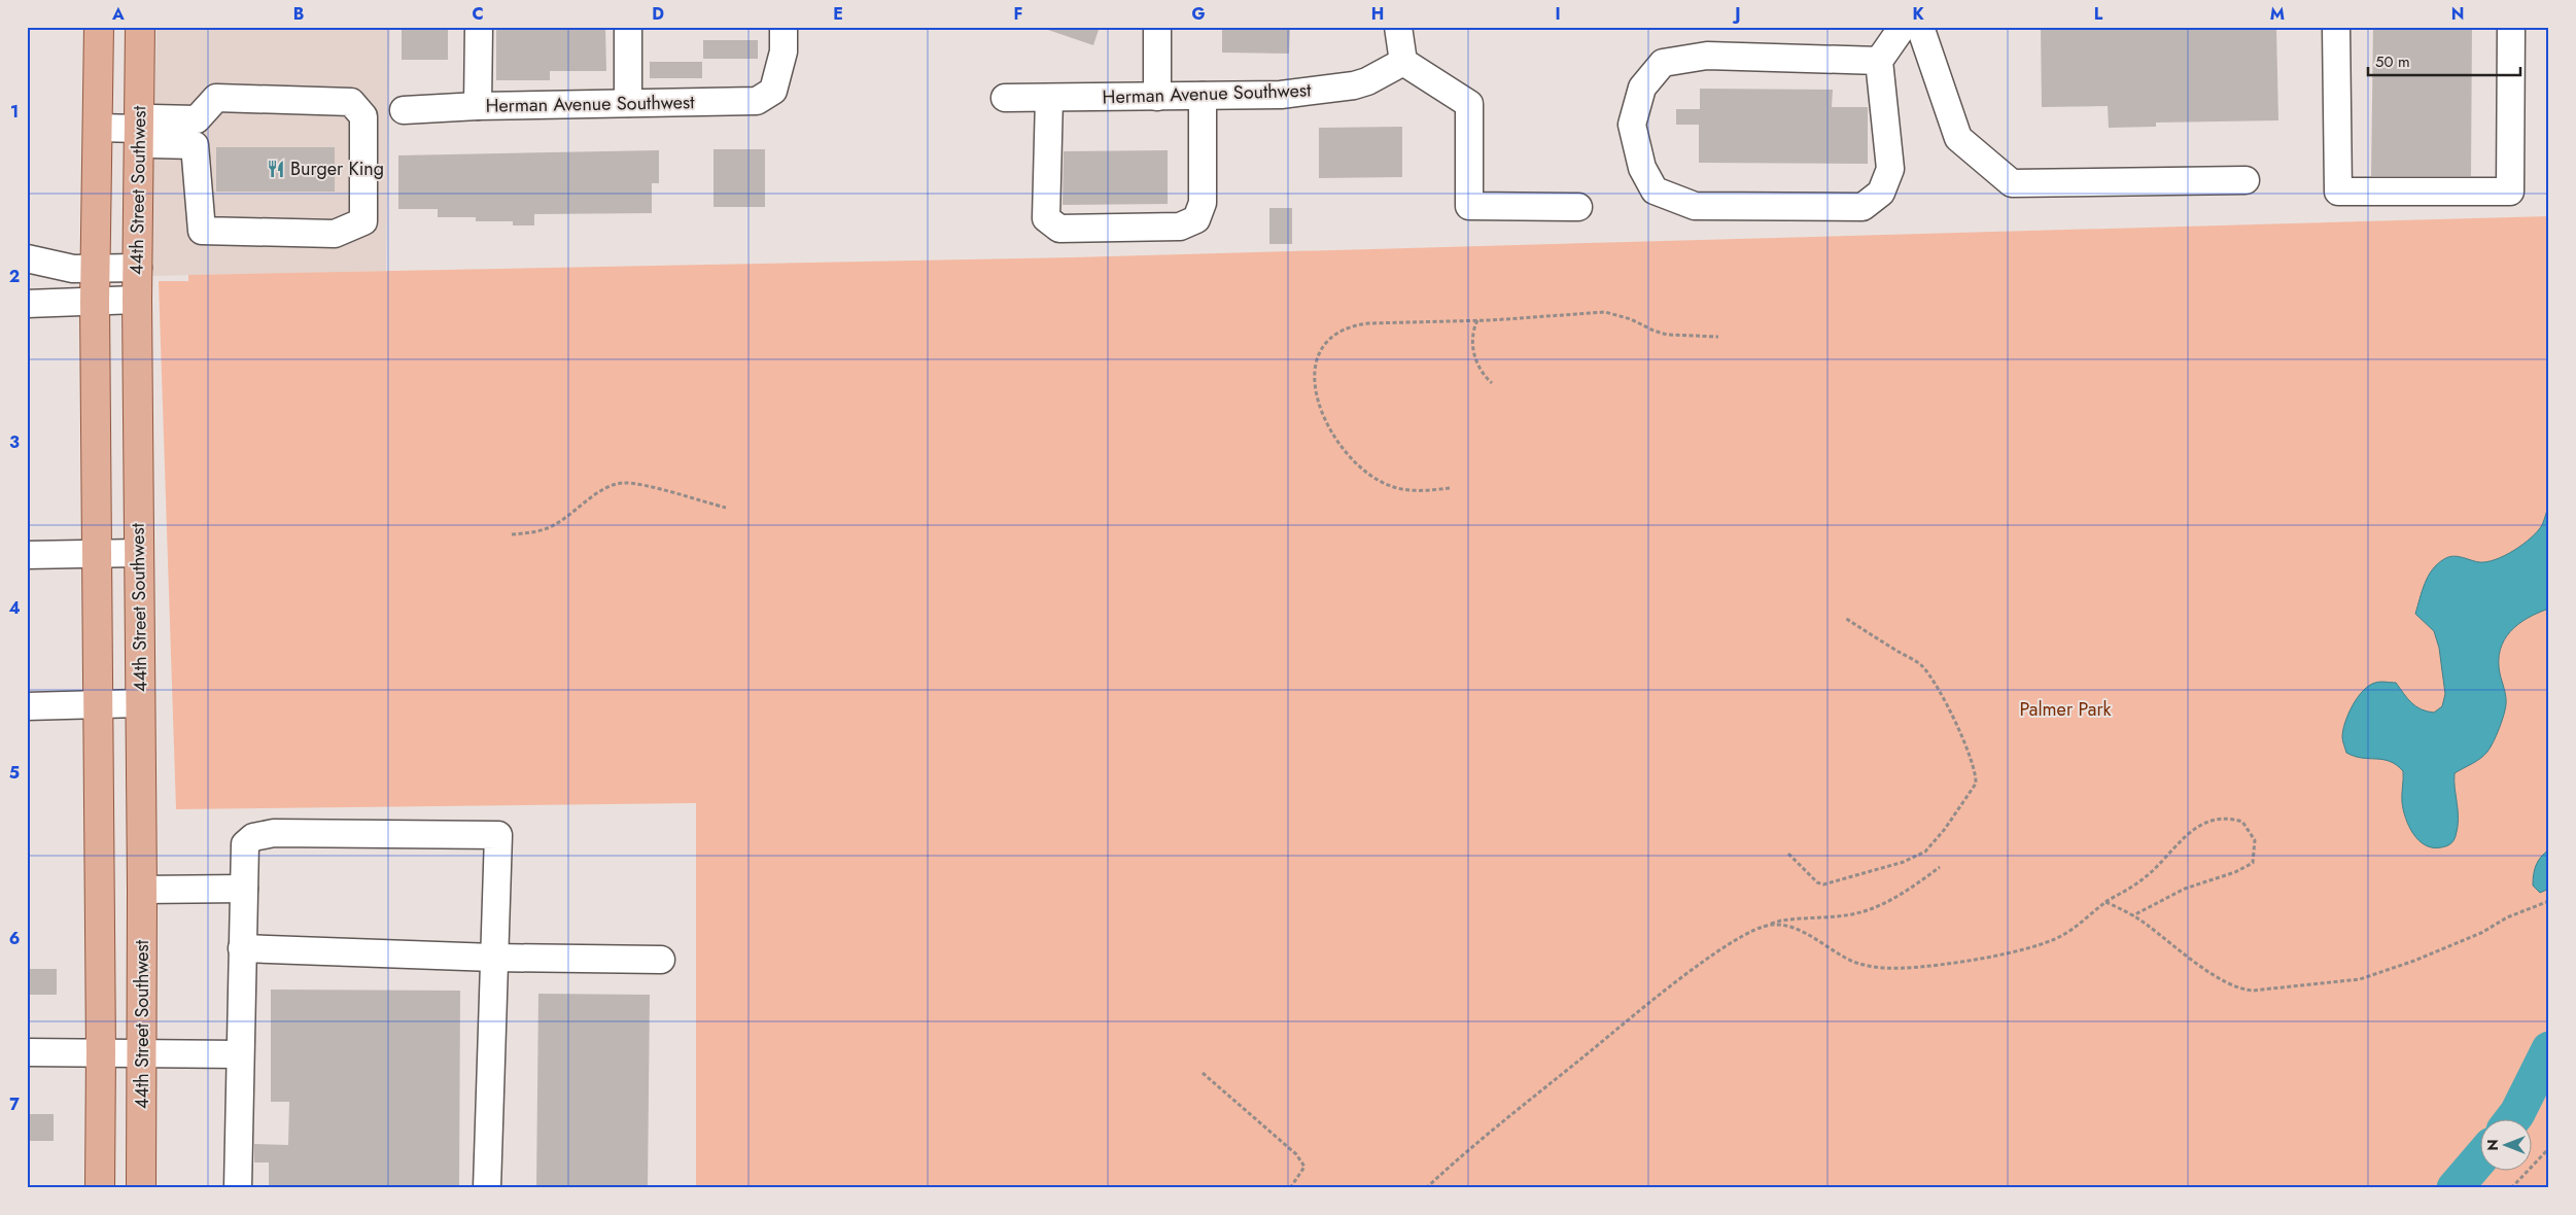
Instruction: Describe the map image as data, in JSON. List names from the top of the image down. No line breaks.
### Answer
{"streets":{"main road":["44th Street Southwest"],"street":["Herman Avenue Southwest"]},"parks":["Palmer Park"],"places":{"restaurant":["Burger King"]},"scale_bar":"50 m","north":"left","grid":{"columns":["A","B","C","D","E","F","G","H","I","J","K","L","M","N"],"rows":["1","2","3","4","5","6","7"]}}
